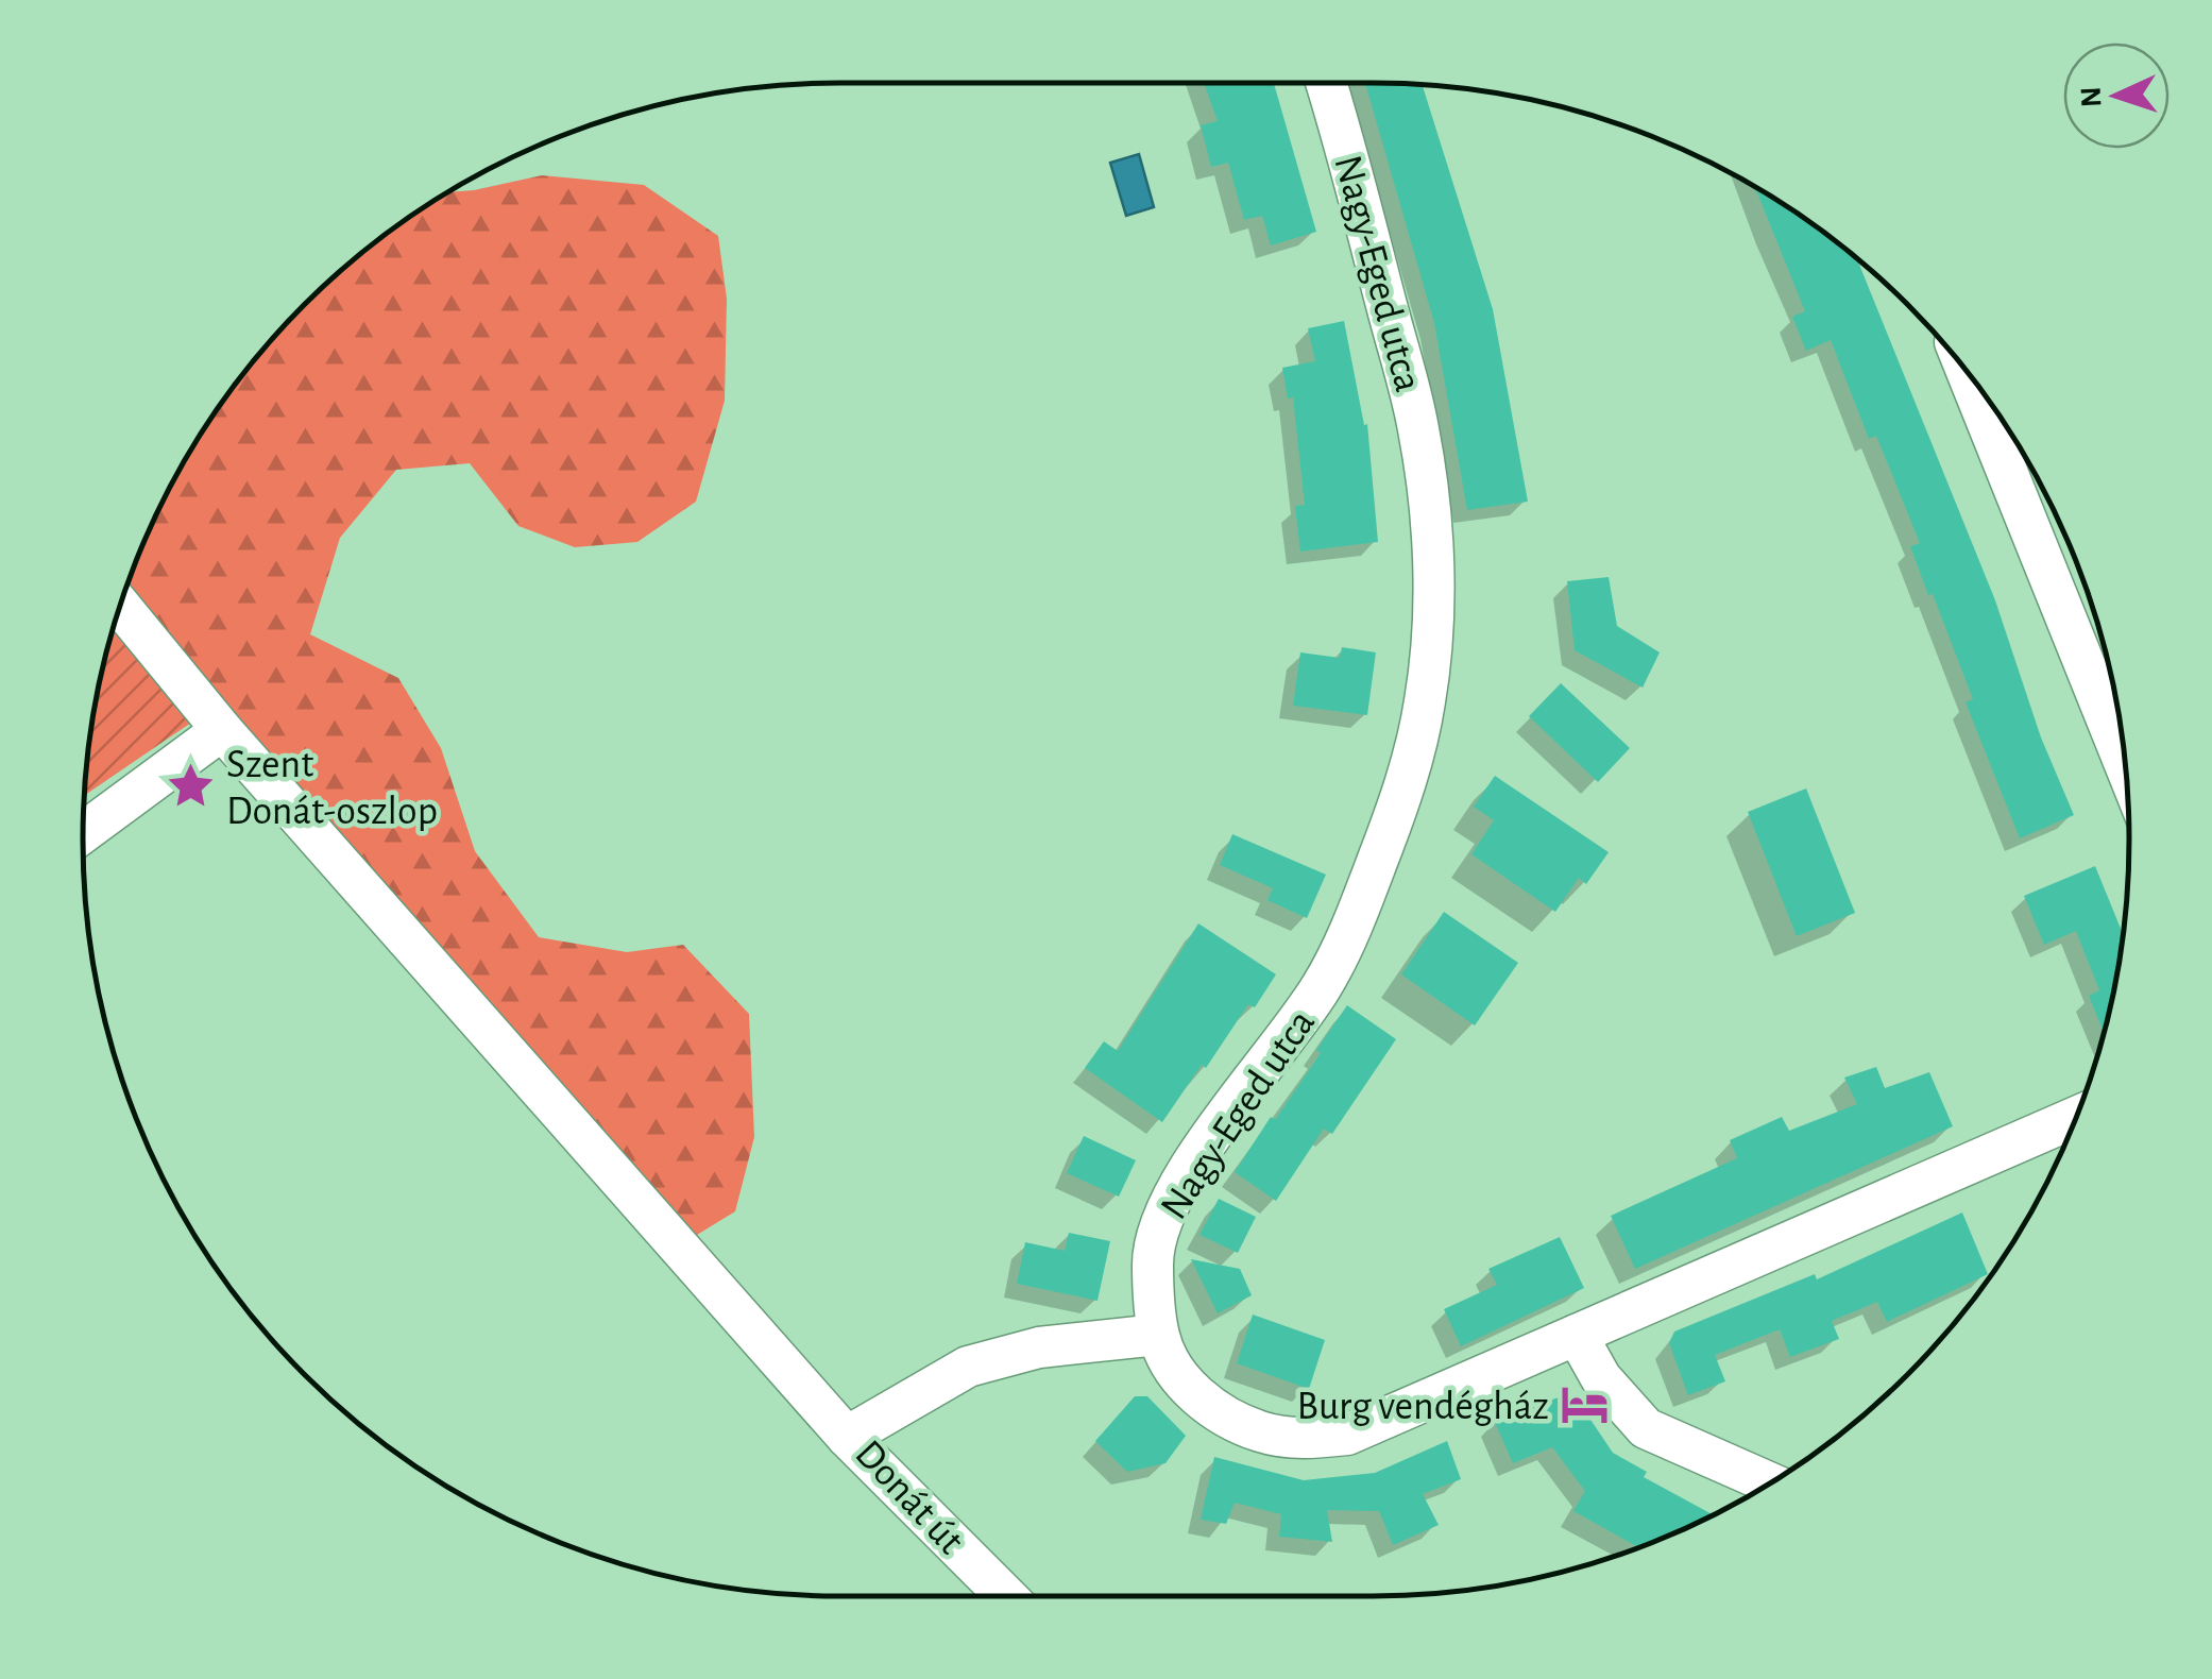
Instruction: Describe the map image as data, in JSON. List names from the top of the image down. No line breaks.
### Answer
{"streets":{"street":["Nagy-Eged utca","Donát út"]},"crossings":[["Nagy-Eged utca","Donát út"]],"places":{"place":["Szent Donát-oszlop"],"hotel":["Burg vendégház"]},"north":"left"}
